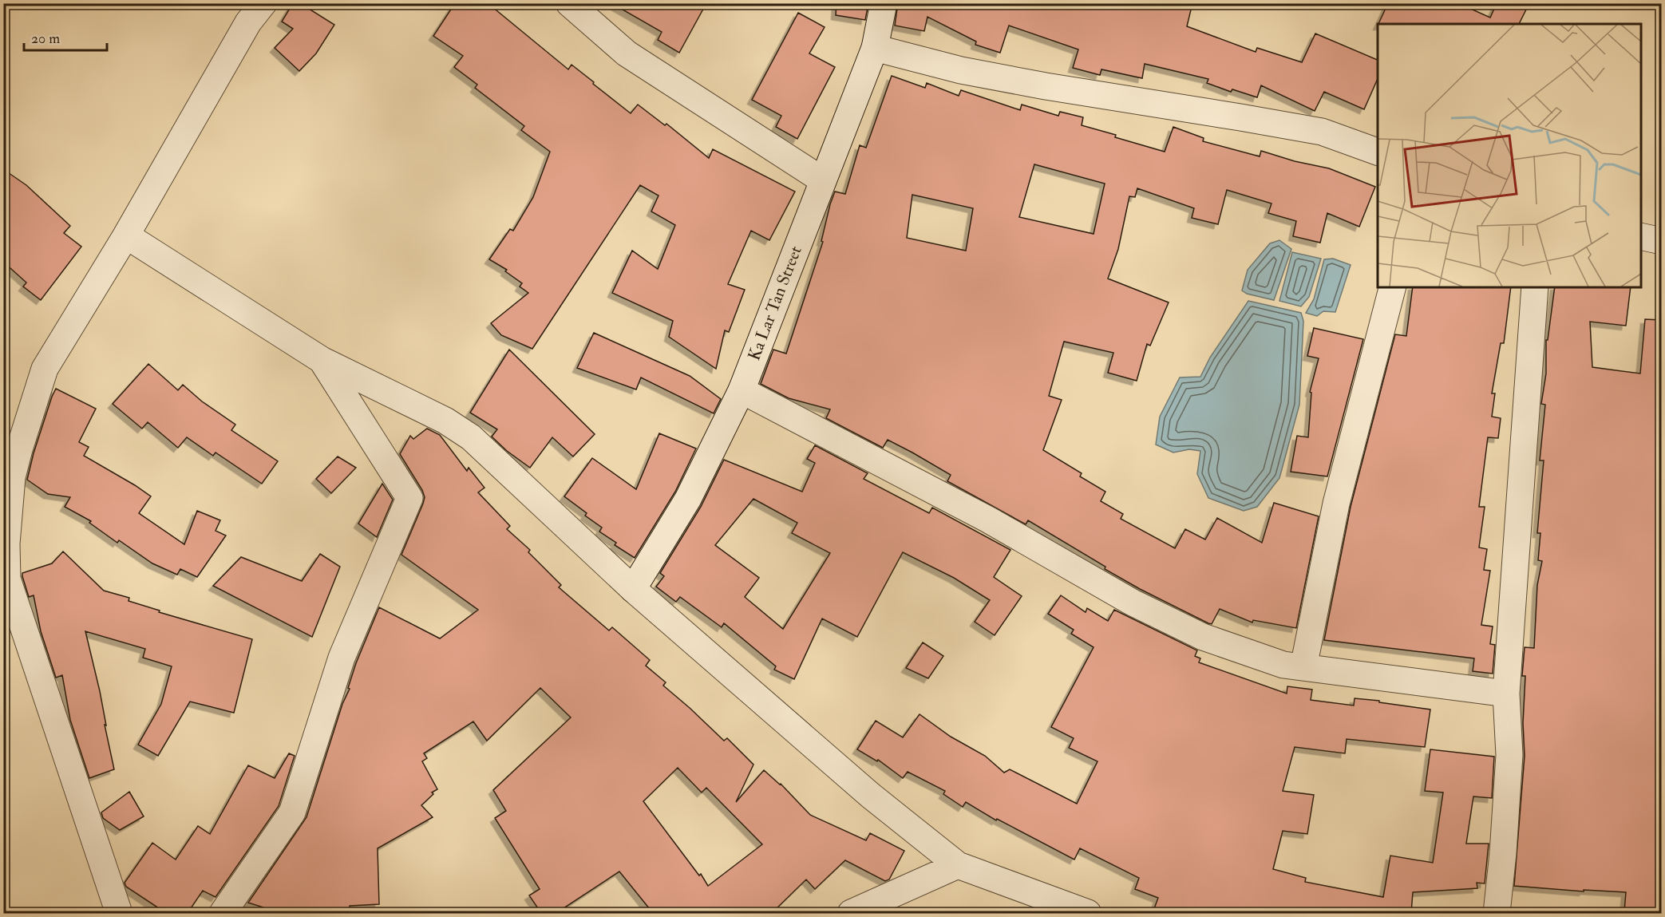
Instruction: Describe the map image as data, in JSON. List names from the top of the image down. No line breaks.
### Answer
{"streets":{"street":["Ka Lar Tan Street"]},"scale_bar":"20 m"}
